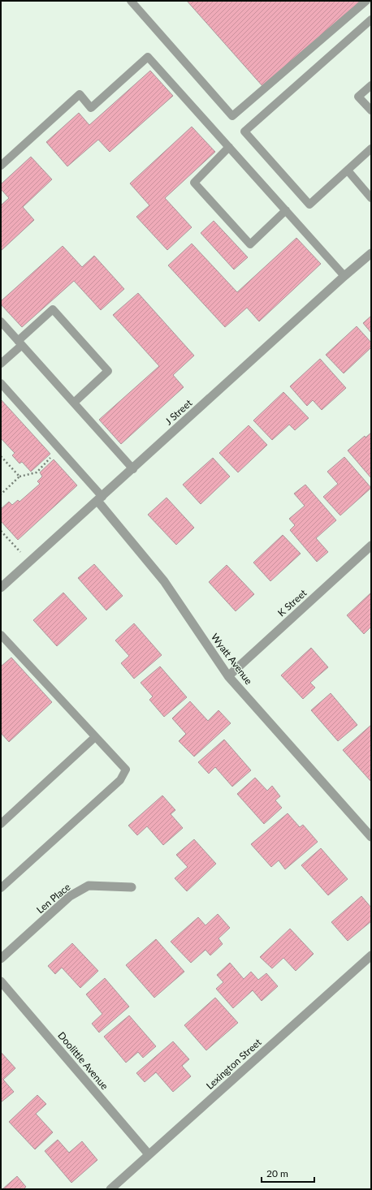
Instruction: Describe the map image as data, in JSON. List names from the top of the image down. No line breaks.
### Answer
{"streets":{"street":["J Street","K Street","Wyatt Avenue","Len Place","Doolittle Avenue","Lexington Street"]},"crossings":[["J Street","Wyatt Avenue"],["K Street","Wyatt Avenue"],["Doolittle Avenue","Lexington Street"]],"scale_bar":"20 m"}
